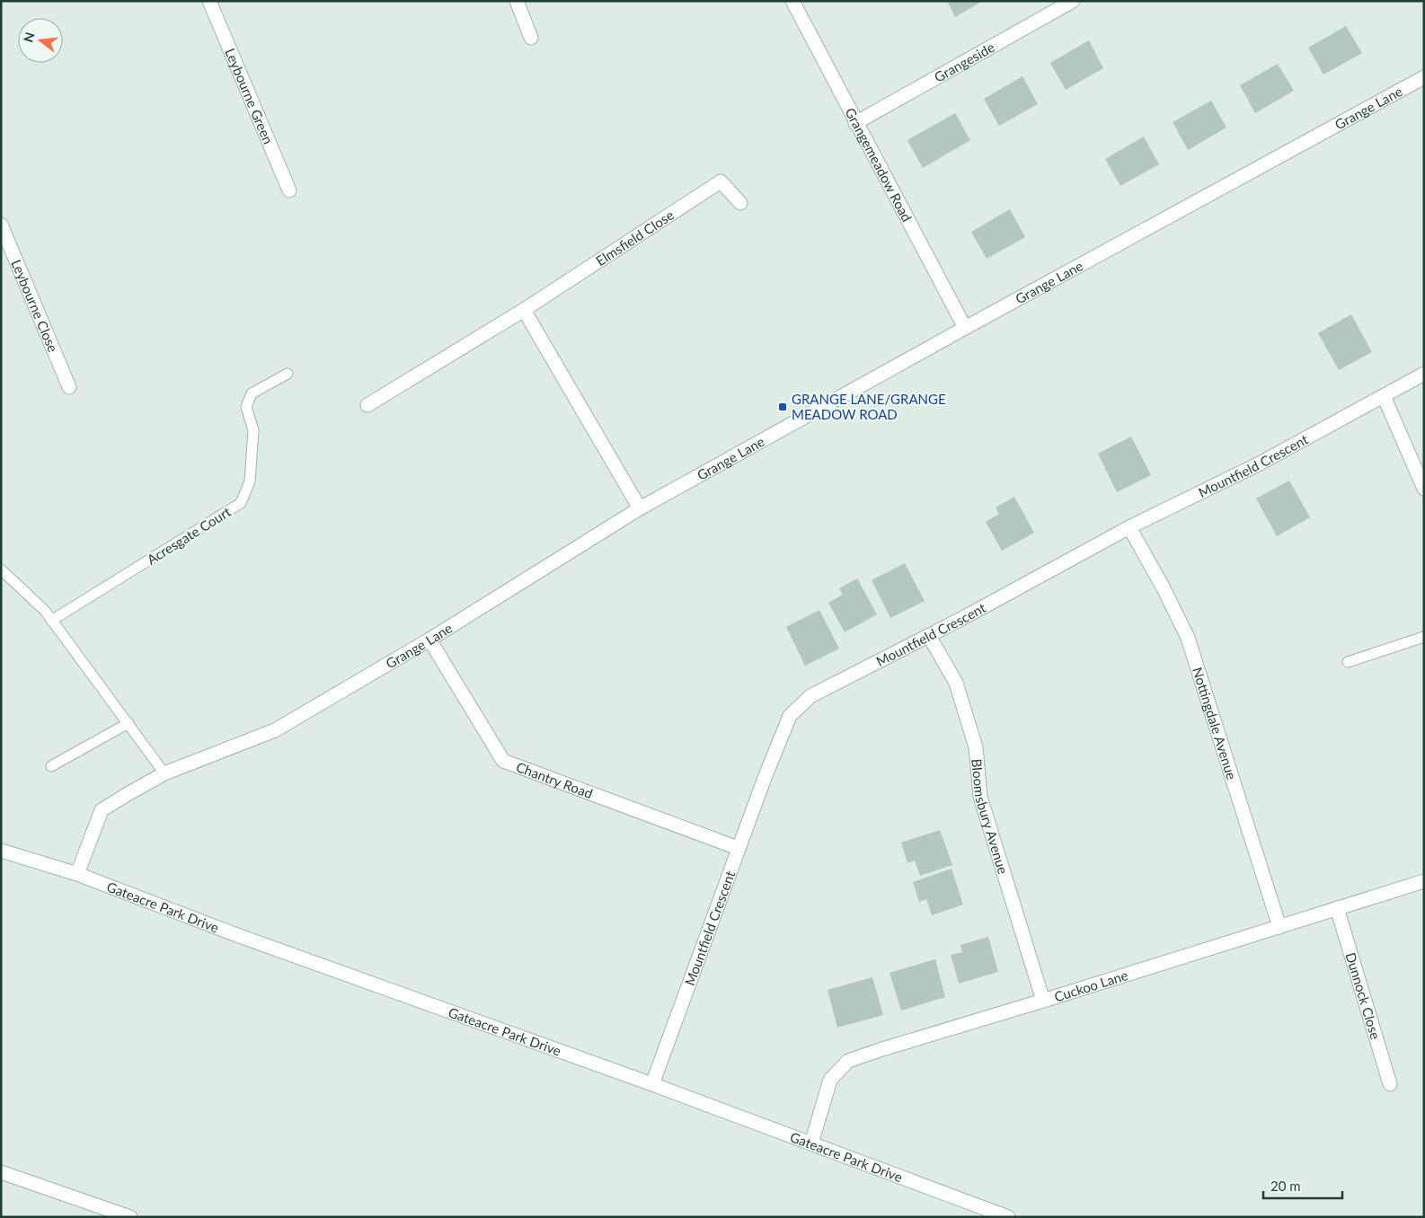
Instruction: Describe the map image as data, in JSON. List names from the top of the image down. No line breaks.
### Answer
{"streets":{"street":["Grangeside","Leybourne Green","Grange Lane","Grangemeadow Road","Elmsfield Close","Leybourne Close","Mountfield Crescent","Nottingdale Avenue","Chantry Road","Bloomsbury Avenue","Gateacre Park Drive","Cuckoo Lane","Dunnock Close"],"lane":["Acresgate Court"]},"crossings":[["Grangeside","Grangemeadow Road"],["Grange Lane","Grangemeadow Road"],["Grange Lane","Chantry Road"],["Grange Lane","Gateacre Park Drive"],["Mountfield Crescent","Nottingdale Avenue"],["Mountfield Crescent","Chantry Road"],["Mountfield Crescent","Bloomsbury Avenue"],["Mountfield Crescent","Gateacre Park Drive"],["Nottingdale Avenue","Cuckoo Lane"],["Bloomsbury Avenue","Cuckoo Lane"],["Gateacre Park Drive","Cuckoo Lane"],["Cuckoo Lane","Dunnock Close"]],"places":{"transit":["GRANGE LANE/GRANGE MEADOW ROAD"]},"scale_bar":"20 m","north":"left"}
